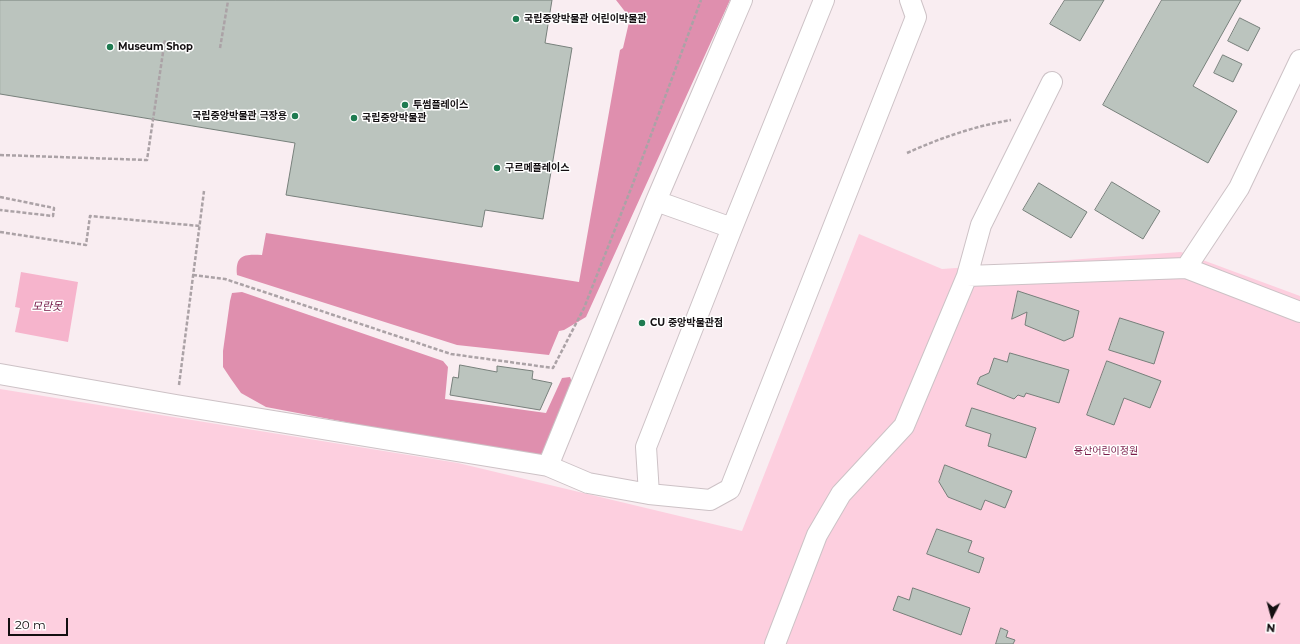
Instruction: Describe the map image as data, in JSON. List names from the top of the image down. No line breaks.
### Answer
{"water":["모란못"],"parks":["용산어린이정원"],"places":["국립중앙박물관 어린이박물관","Museum Shop","투썸플레이스","국립중앙박물관 극장용","국립중앙박물관","구르메플레이스","CU 중앙박물관점"],"scale_bar":"20 m","north":"bottom"}
